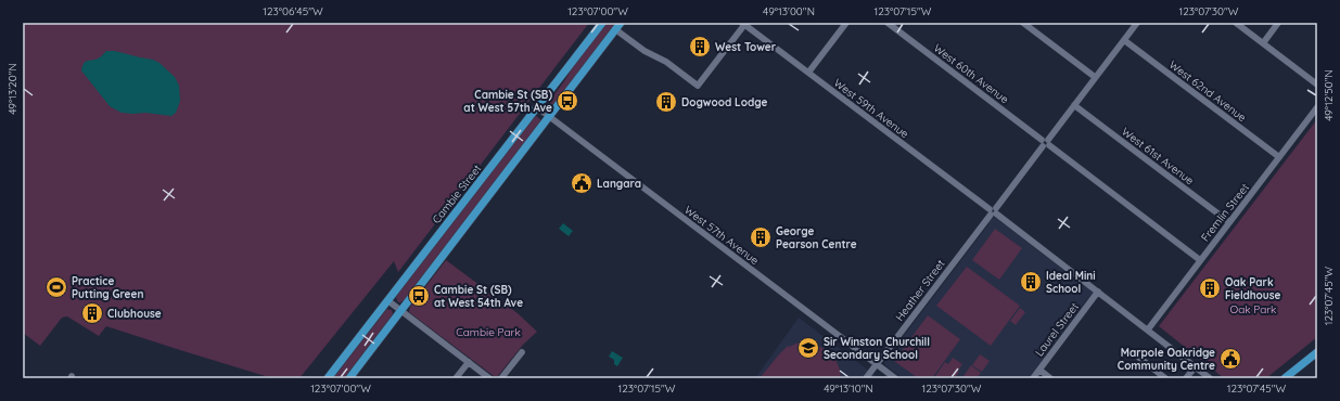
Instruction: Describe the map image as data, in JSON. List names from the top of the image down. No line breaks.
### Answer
{"streets":{"main road":["Cambie Street"],"street":["West 60th Avenue","West 62nd Avenue","West 59th Avenue","West 61st Avenue","Fremlin Street","West 57th Avenue","Heather Street","Laurel Street"]},"crossings":[["West 60th Avenue","Fremlin Street"],["West 60th Avenue","Heather Street"],["West 62nd Avenue","Fremlin Street"],["West 62nd Avenue","Heather Street"],["West 59th Avenue","Fremlin Street"],["West 59th Avenue","Heather Street"],["West 59th Avenue","Laurel Street"],["West 61st Avenue","Fremlin Street"],["West 61st Avenue","Heather Street"],["Cambie Street","West 57th Avenue"],["West 57th Avenue","Heather Street"]],"parks":["Oak Park","Cambie Park"],"places":{"building":["West Tower","Dogwood Lodge","George Pearson Centre","Ideal Mini School","Oak Park Fieldhouse","Clubhouse"],"bus stop":["Cambie St (SB) at West 57th Ave","Cambie St (SB) at West 54th Ave"],"public building":["Langara","Marpole Oakridge Community Centre"],"sports":["Practice Putting Green"],"school or university":["Sir Winston Churchill Secondary School"]},"coordinates":["123°06'45\"W","123°07'00\"W","49°13'00\"N","123°07'15\"W","123°07'30\"W","49°13'20\"N","49°12'50\"N","123°07'45\"W","49°13'10\"N"]}
